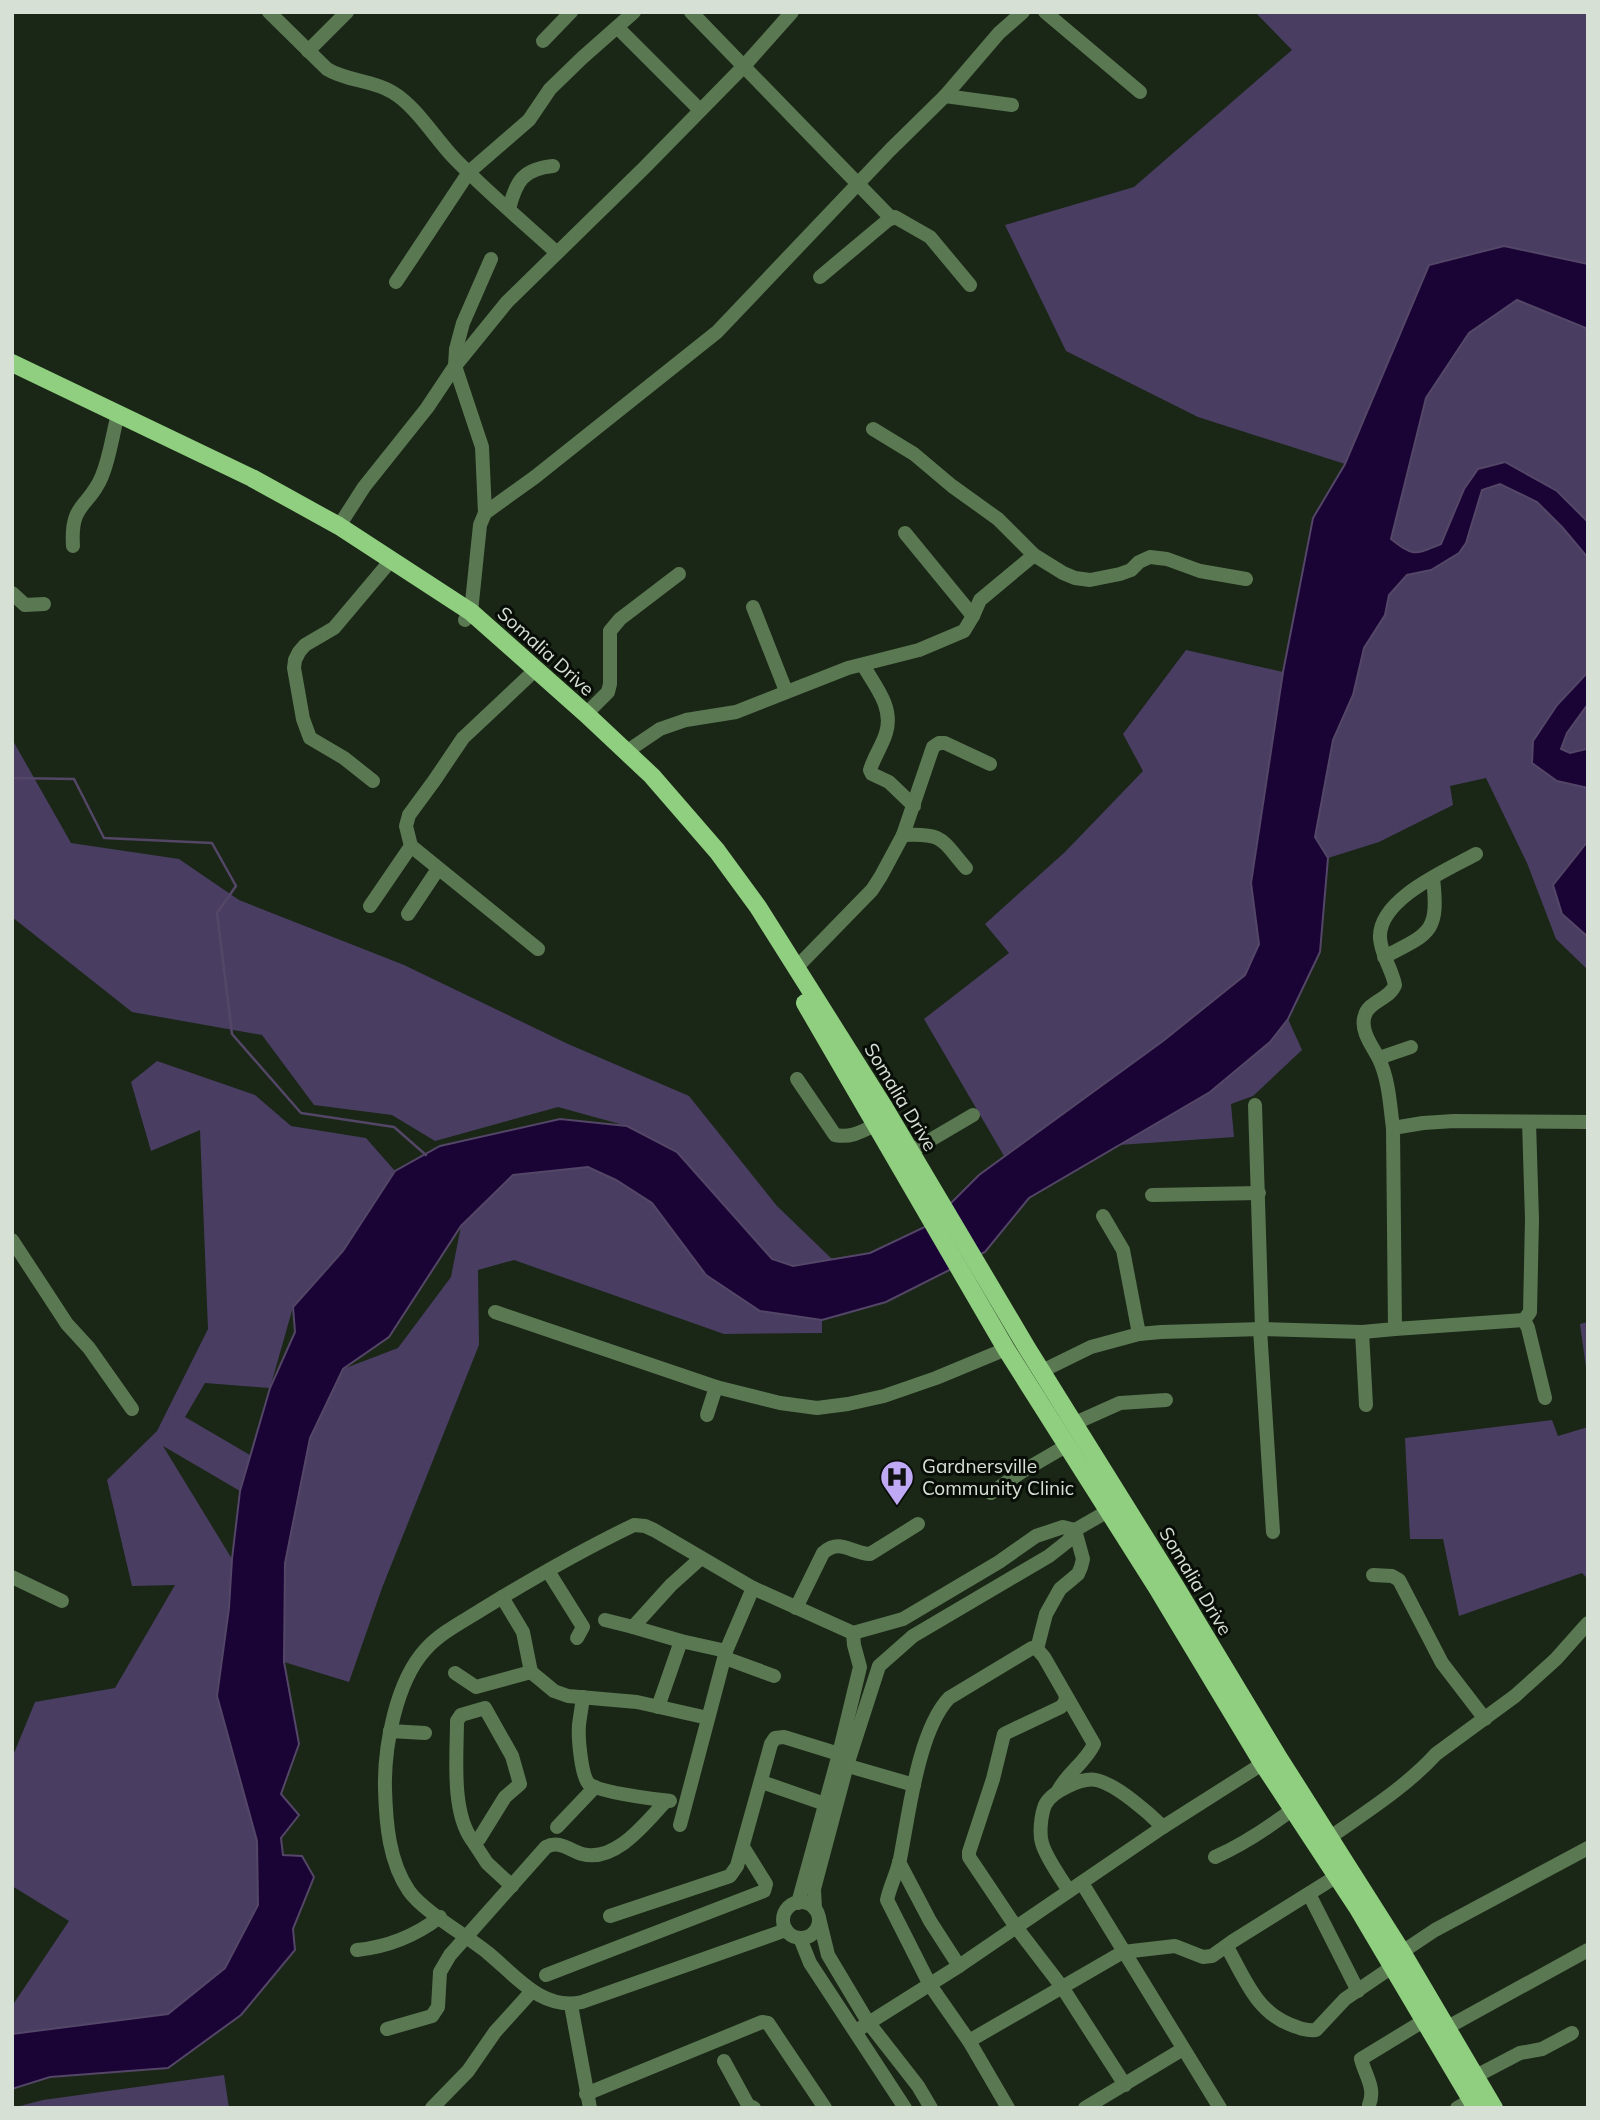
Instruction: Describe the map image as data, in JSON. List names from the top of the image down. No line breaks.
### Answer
{"streets":{"main road":["Somalia Drive"]},"places":{"hospital":["Gardnersville Community Clinic"]}}
